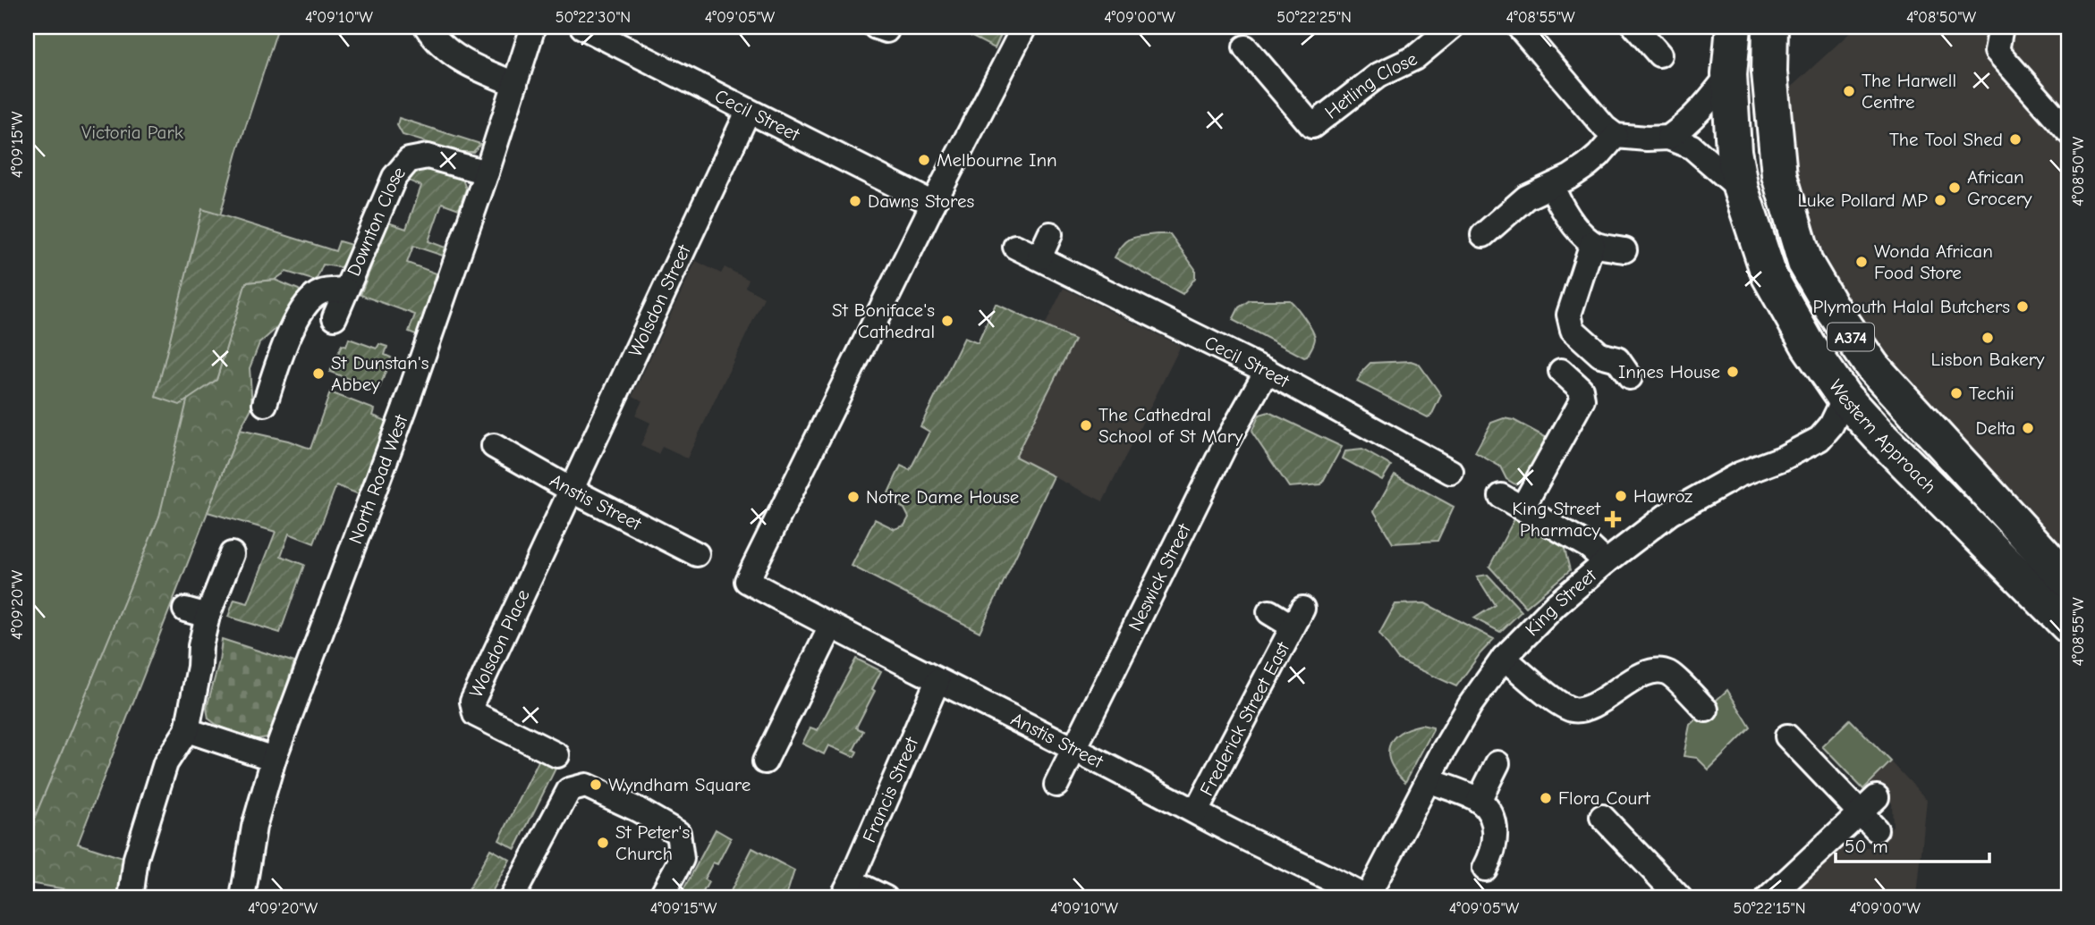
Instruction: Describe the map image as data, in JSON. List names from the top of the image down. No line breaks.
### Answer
{"streets":{"main road":["A374","Western Approach"],"street":["Hetling Close","Cecil Street","Downton Close","Wolsdon Street","North Road West","Anstis Street","Neswick Street","King Street","Wolsdon Place","Frederick Street East","Francis Street"]},"crossings":[["Cecil Street","Wolsdon Street"],["Cecil Street","Anstis Street"],["Cecil Street","Neswick Street"],["Downton Close","North Road West"],["Wolsdon Street","Anstis Street"],["Wolsdon Street","Wolsdon Place"],["Western Approach","King Street"],["Anstis Street","Neswick Street"],["Anstis Street","King Street"],["Anstis Street","Wolsdon Place"],["Anstis Street","Frederick Street East"],["Anstis Street","Francis Street"]],"parks":["Victoria Park"],"places":{"other":["The Harwell Centre","The Tool Shed","Melbourne Inn","African Grocery","Luke Pollard MP","Dawns Stores","Wonda African Food Store","Plymouth Halal Butchers","St Boniface's Cathedral","Lisbon Bakery","Innes House","St Dunstan's Abbey","Techii","The Cathedral School of St Mary","Delta","Hawroz","Notre Dame House","Wyndham Square","Flora Court","St Peter's Church"],"health":["King Street Pharmacy"]},"scale_bar":"50 m","coordinates":["4°09'10\"W","50°22'30\"N","4°09'05\"W","4°09'00\"W","50°22'25\"N","4°08'55\"W","4°08'50\"W","4°09'15\"W","4°09'20\"W","50°22'15\"N"]}
